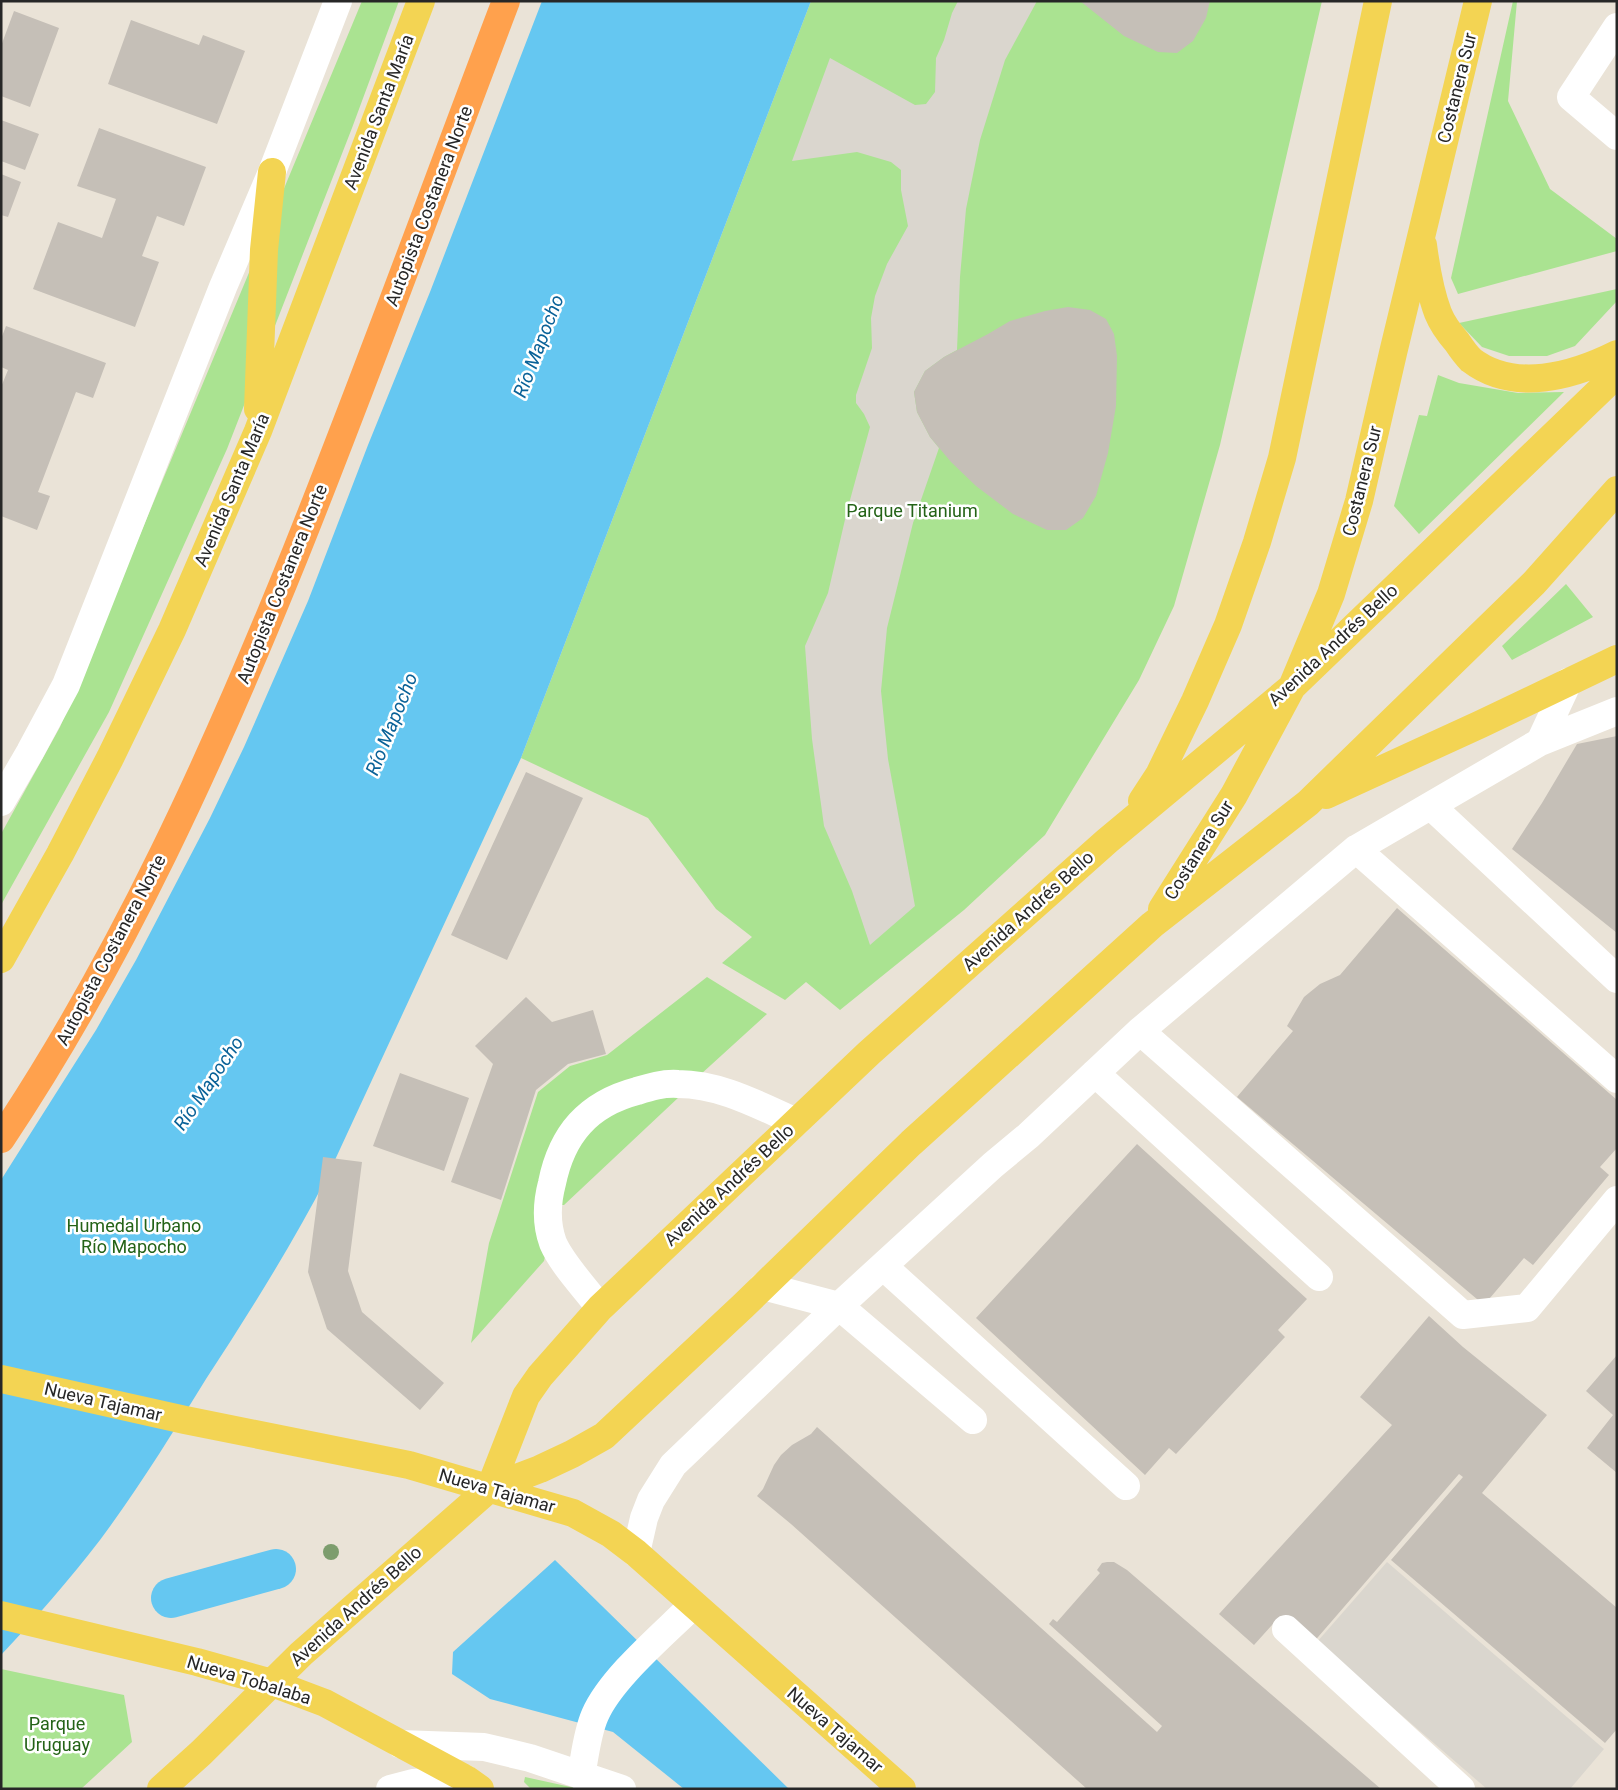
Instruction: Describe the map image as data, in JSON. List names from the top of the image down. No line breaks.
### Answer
{"streets":{"highway":["Autopista Costanera Norte"],"main road":["Costanera Sur","Avenida Santa María","Avenida Andrés Bello","Nueva Tajamar","Nueva Tobalaba"]},"crossings":[["Costanera Sur","Avenida Andrés Bello"],["Avenida Andrés Bello","Nueva Tajamar"],["Avenida Andrés Bello","Nueva Tobalaba"]],"water":["Río Mapocho"],"parks":["Parque Titanium","Humedal Urbano Río Mapocho","Parque Uruguay"]}
